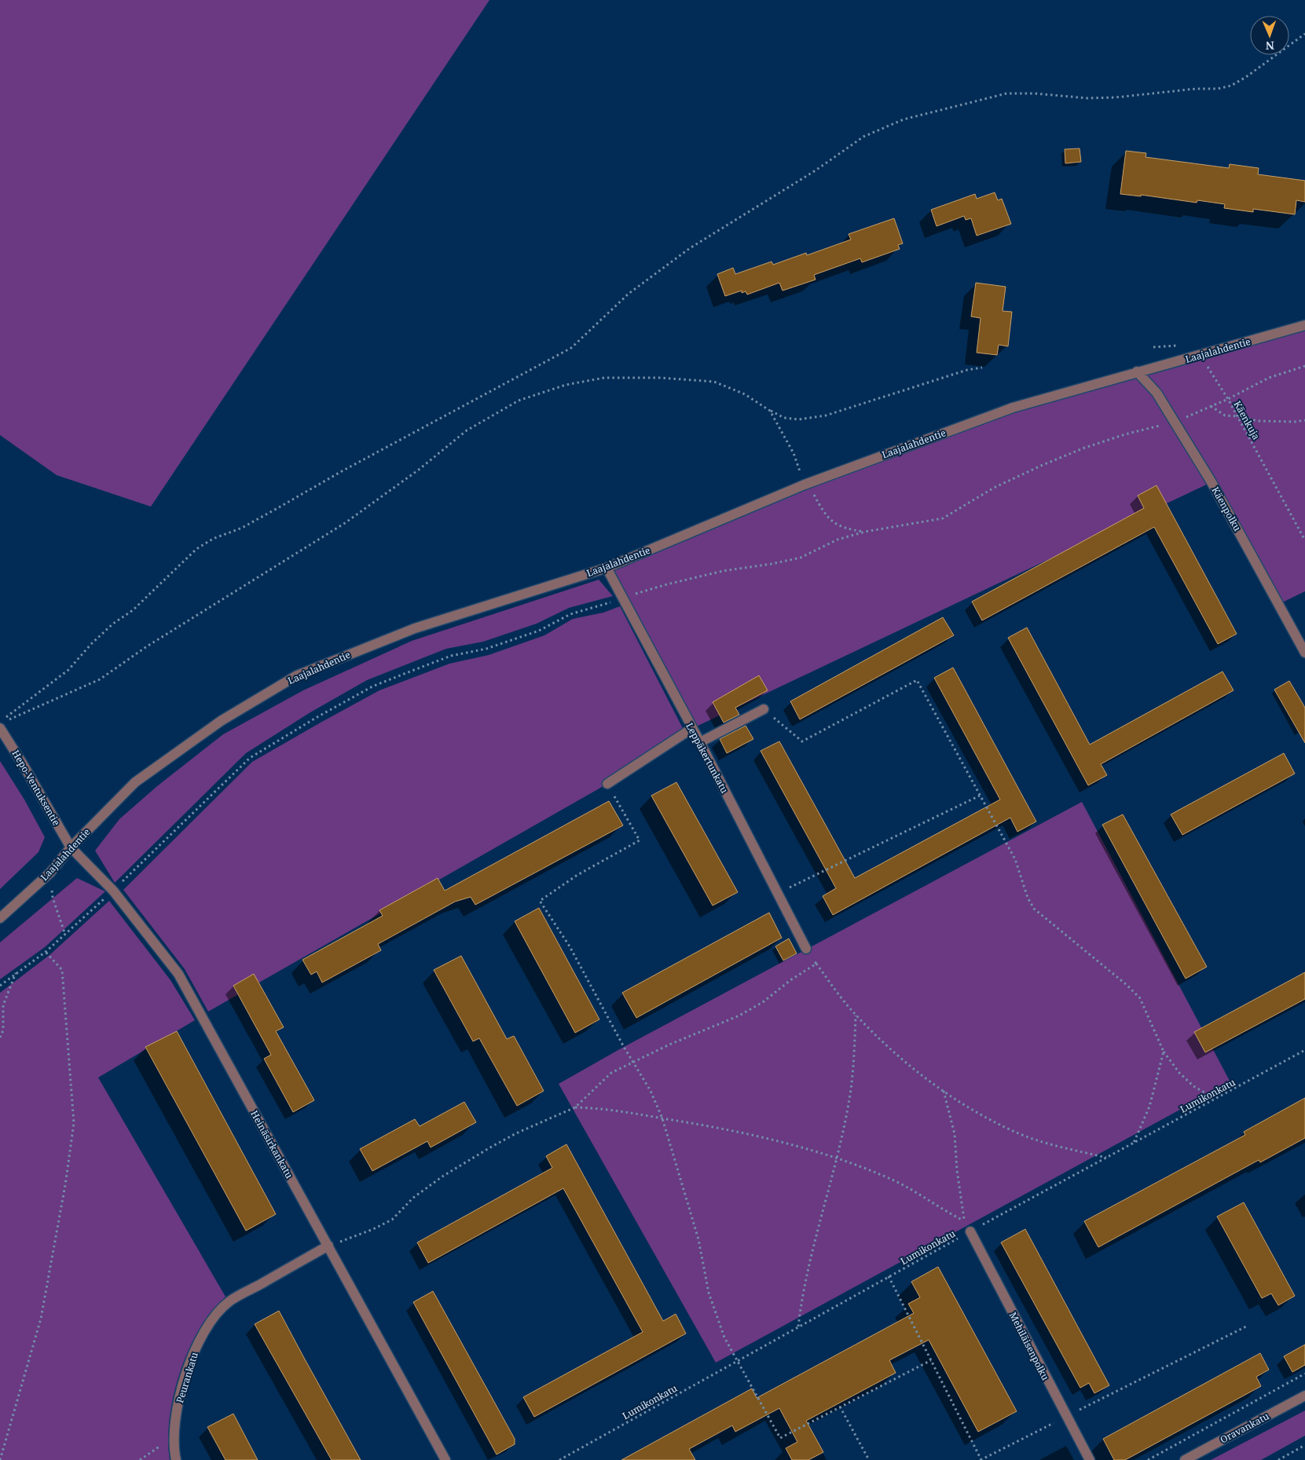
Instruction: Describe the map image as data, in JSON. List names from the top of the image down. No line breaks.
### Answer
{"streets":{"street":["Laajalahdentie","Käenpolku","Leppäkertunkatu","Hepo-Ventuksentie","Heinäsirkankatu","Mehiläisenpolku","Peurankatu","Oravankatu"],"path":["Käenkuja","Lumikonkatu"]},"crossings":[["Laajalahdentie","Käenkuja"],["Laajalahdentie","Käenpolku"],["Laajalahdentie","Leppäkertunkatu"],["Laajalahdentie","Hepo-Ventuksentie"],["Laajalahdentie","Heinäsirkankatu"],["Hepo-Ventuksentie","Heinäsirkankatu"],["Lumikonkatu","Mehiläisenpolku"],["Heinäsirkankatu","Peurankatu"]],"north":"bottom"}
